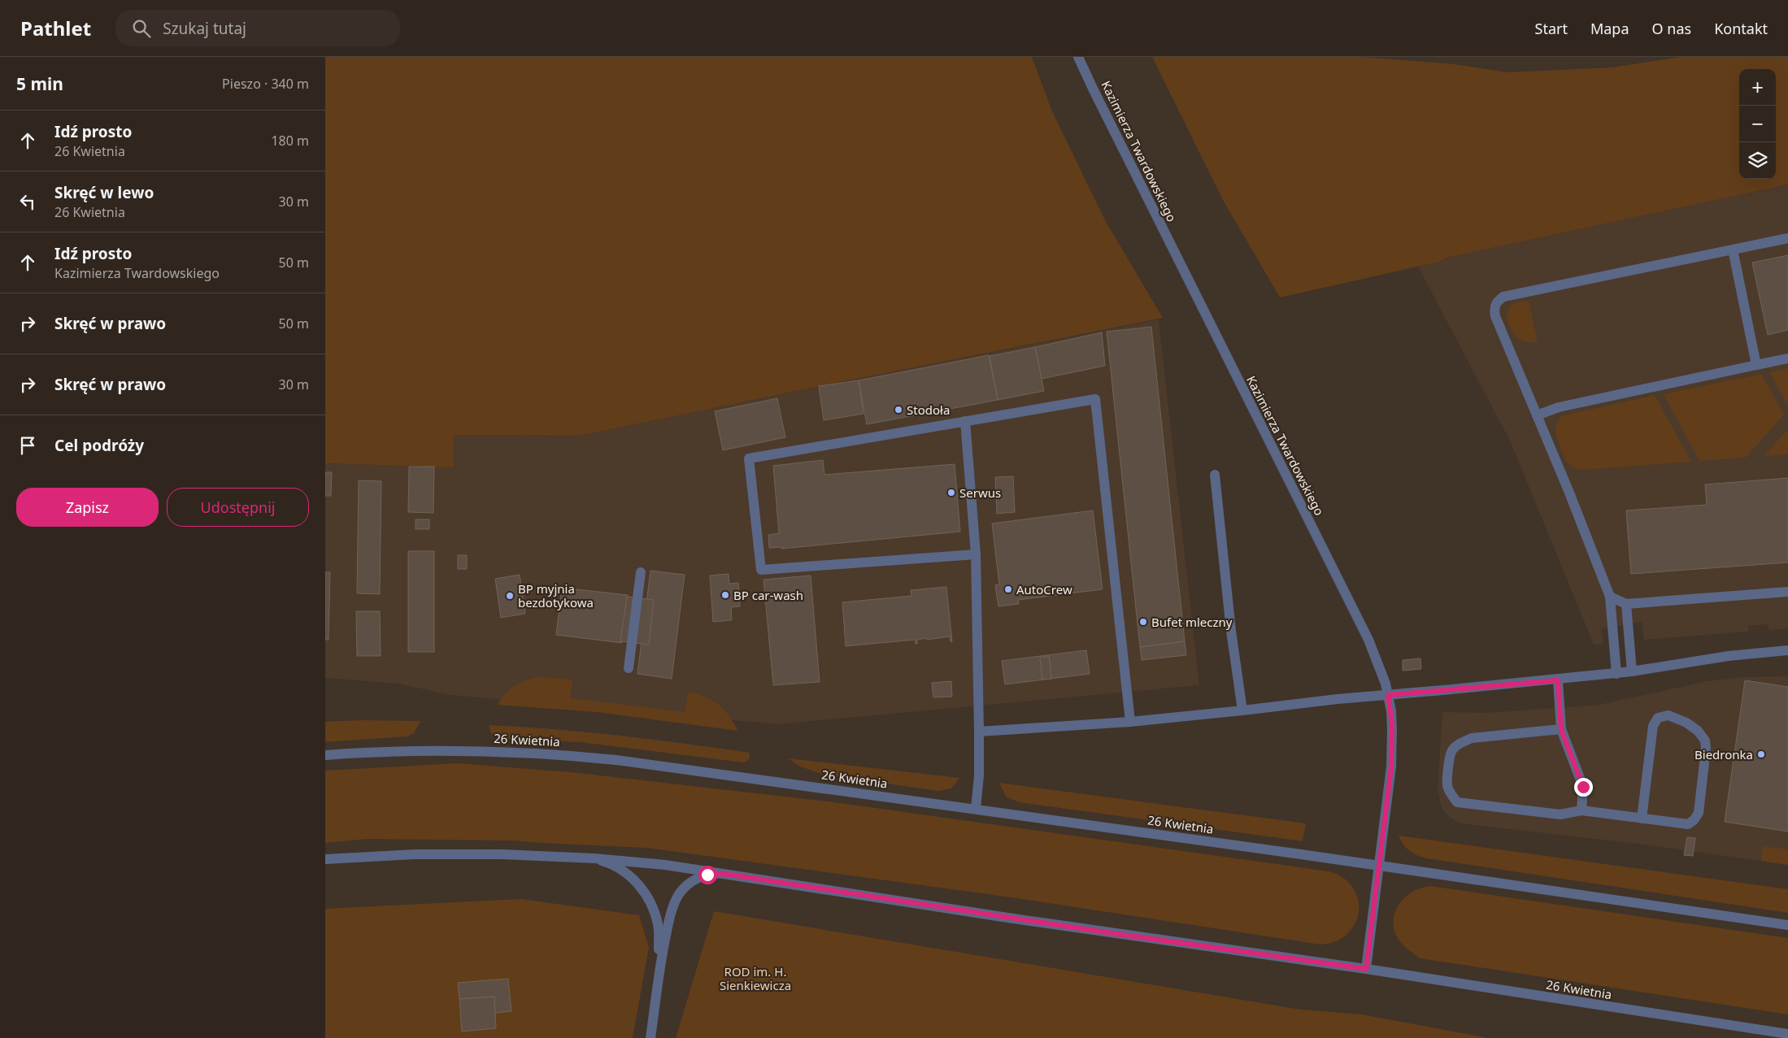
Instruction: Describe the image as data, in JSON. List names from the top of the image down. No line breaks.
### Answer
{"streets":{"street":["Kazimierza Twardowskiego","26 Kwietnia"]},"crossings":[["Kazimierza Twardowskiego","26 Kwietnia"]],"parks":["ROD im. H. Sienkiewicza"],"places":["Stodoła","Serwus","AutoCrew","BP car-wash","BP myjnia bezdotykowa","Bufet mleczny","Biedronka"],"page":{"header":"Pathlet","search":"Szukaj tutaj","nav":["Start","Mapa","O nas","Kontakt"],"heading":["5 min","Pieszo · 340 m"],"map_buttons":["+","−"],"list":[["Idź prosto","26 Kwietnia","180 m"],["Skręć w lewo","26 Kwietnia","30 m"],["Idź prosto","Kazimierza Twardowskiego","50 m"],["Skręć w prawo","50 m"],["Skręć w prawo","30 m"],"Cel podróży"],"buttons":["Zapisz","Udostępnij"]}}
